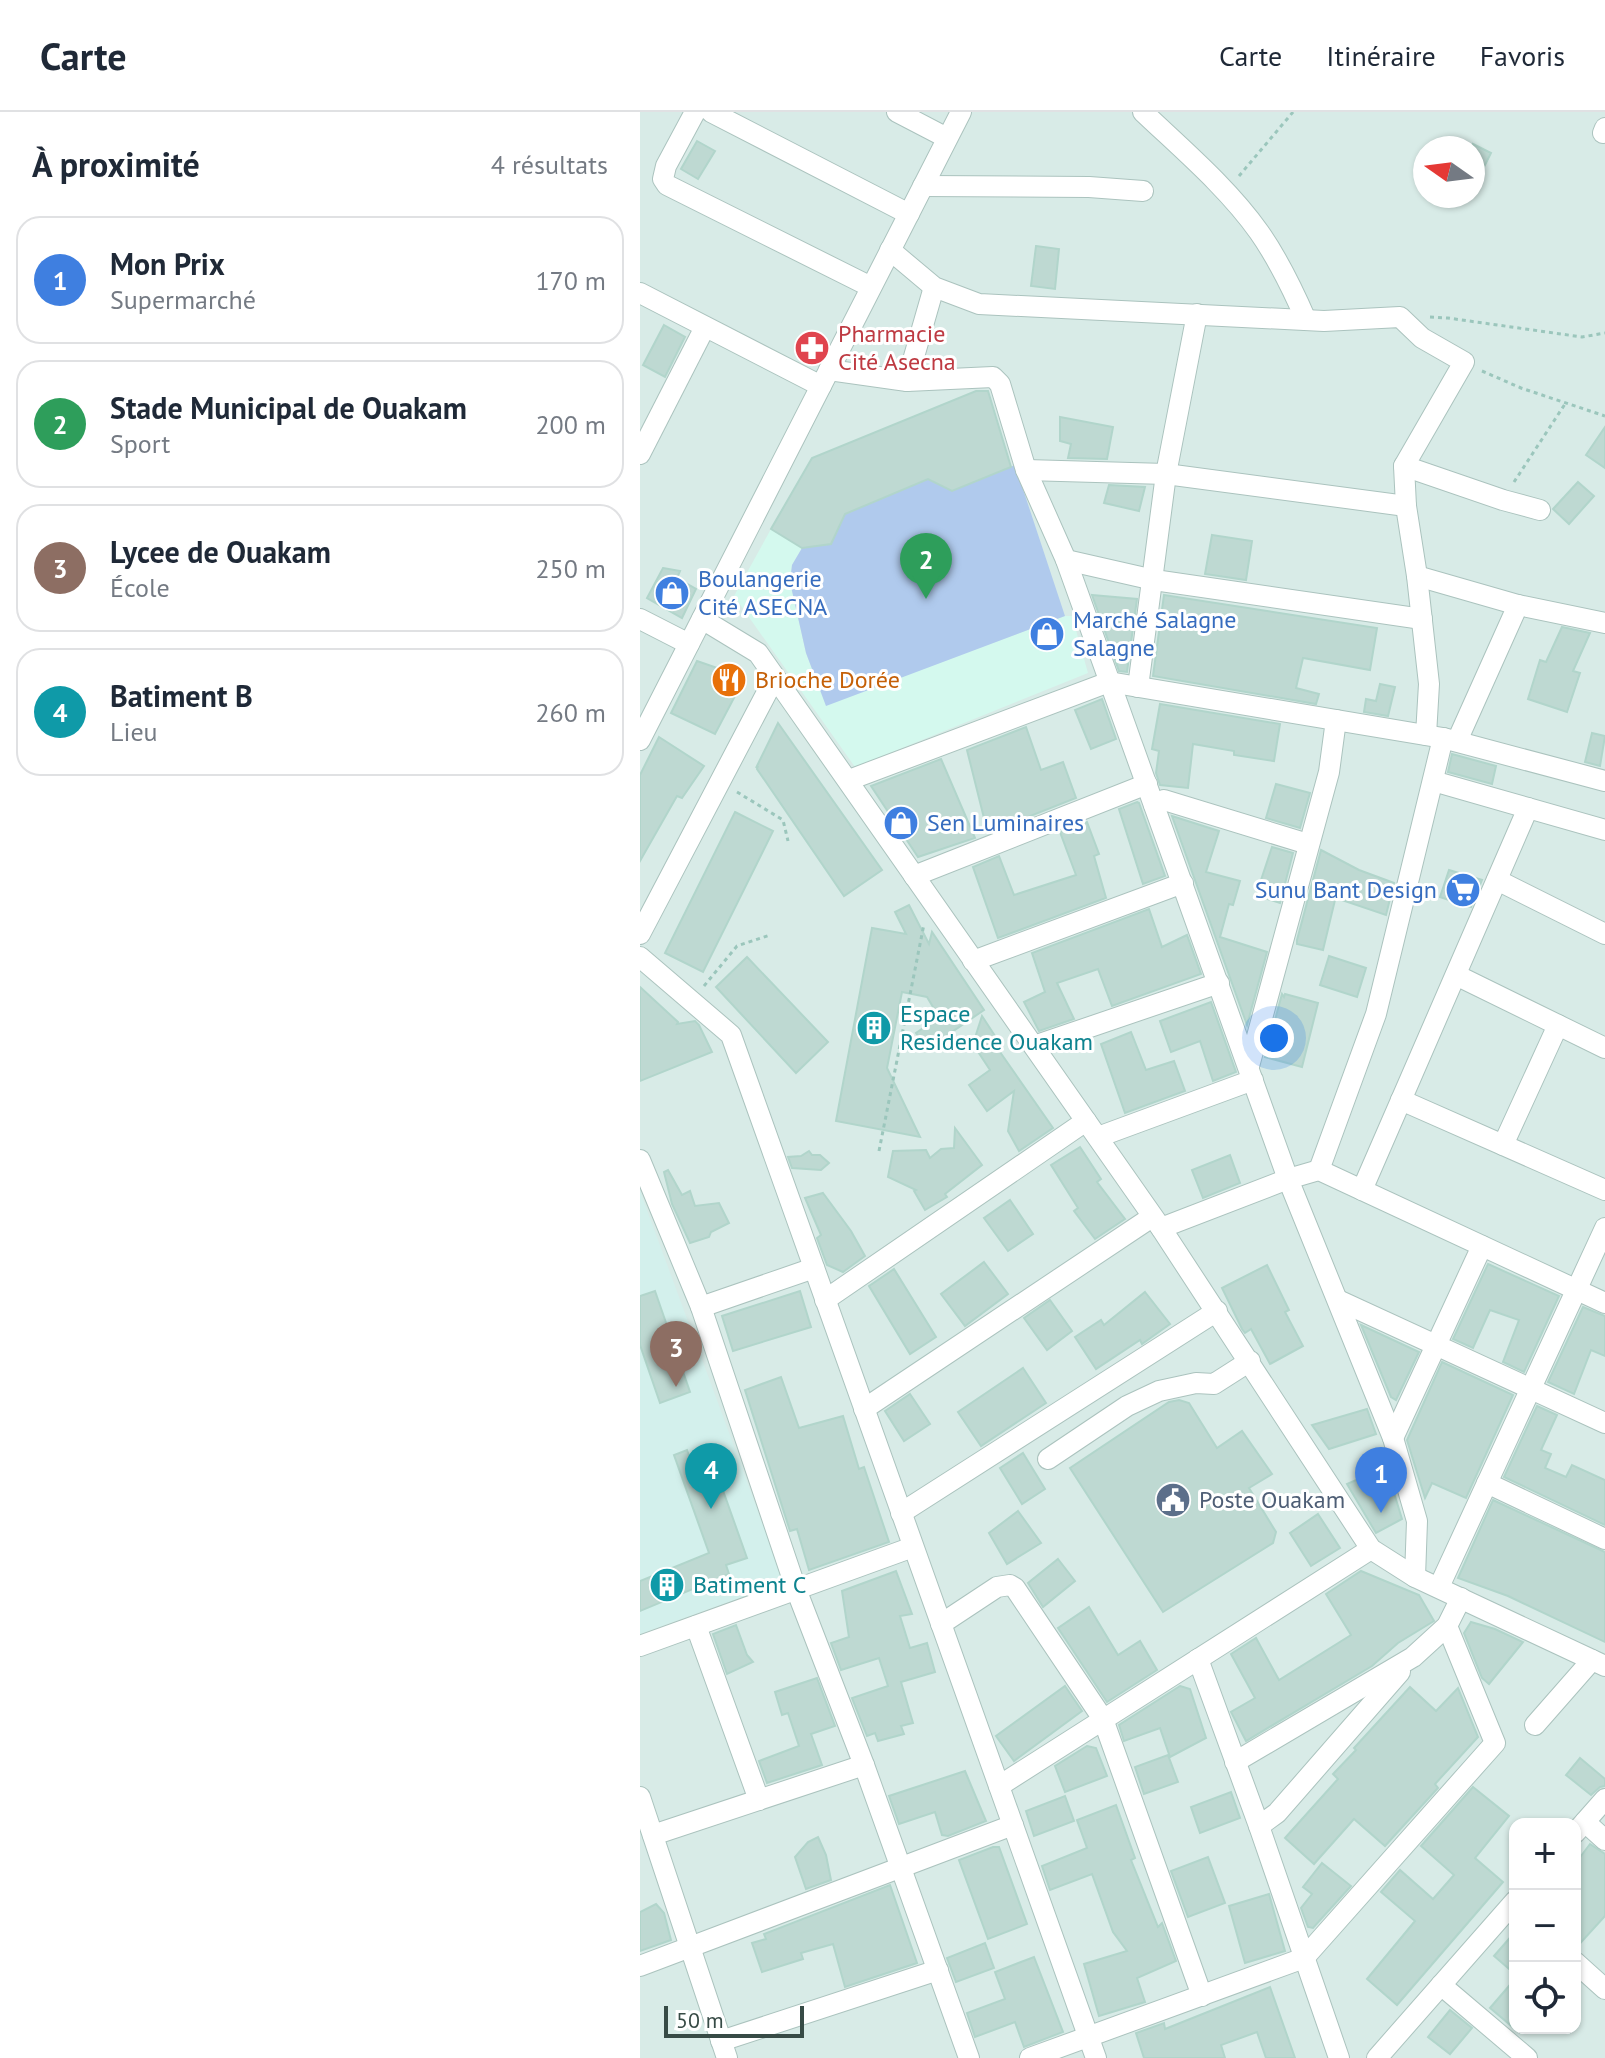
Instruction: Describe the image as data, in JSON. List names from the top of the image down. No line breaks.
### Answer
{"places":{"pharmacy":["Pharmacie Cité Asecna"],"shop":["Boulangerie Cité ASECNA","Marché Salagne Salagne","Sen Luminaires"],"restaurant":["Brioche Dorée"],"supermarket":["Sunu Bant Design"],"building":["Espace Residence Ouakam","Batiment C"],"public building":["Poste Ouakam"]},"scale_bar":"50 m","north":"left","page":{"header":"Carte","nav":["Carte","Itinéraire","Favoris"],"heading":["À proximité","4 résultats"],"list":[{"mark":"1","name":"Mon Prix","note":"Supermarché","value":"170 m"},{"mark":"2","name":"Stade Municipal de Ouakam","note":"Sport","value":"200 m"},{"mark":"3","name":"Lycee de Ouakam","note":"École","value":"250 m"},{"mark":"4","name":"Batiment B","note":"Lieu","value":"260 m"}],"pins":["2","3","4","1"],"map_buttons":["+","−"],"scale":"50 m"}}
